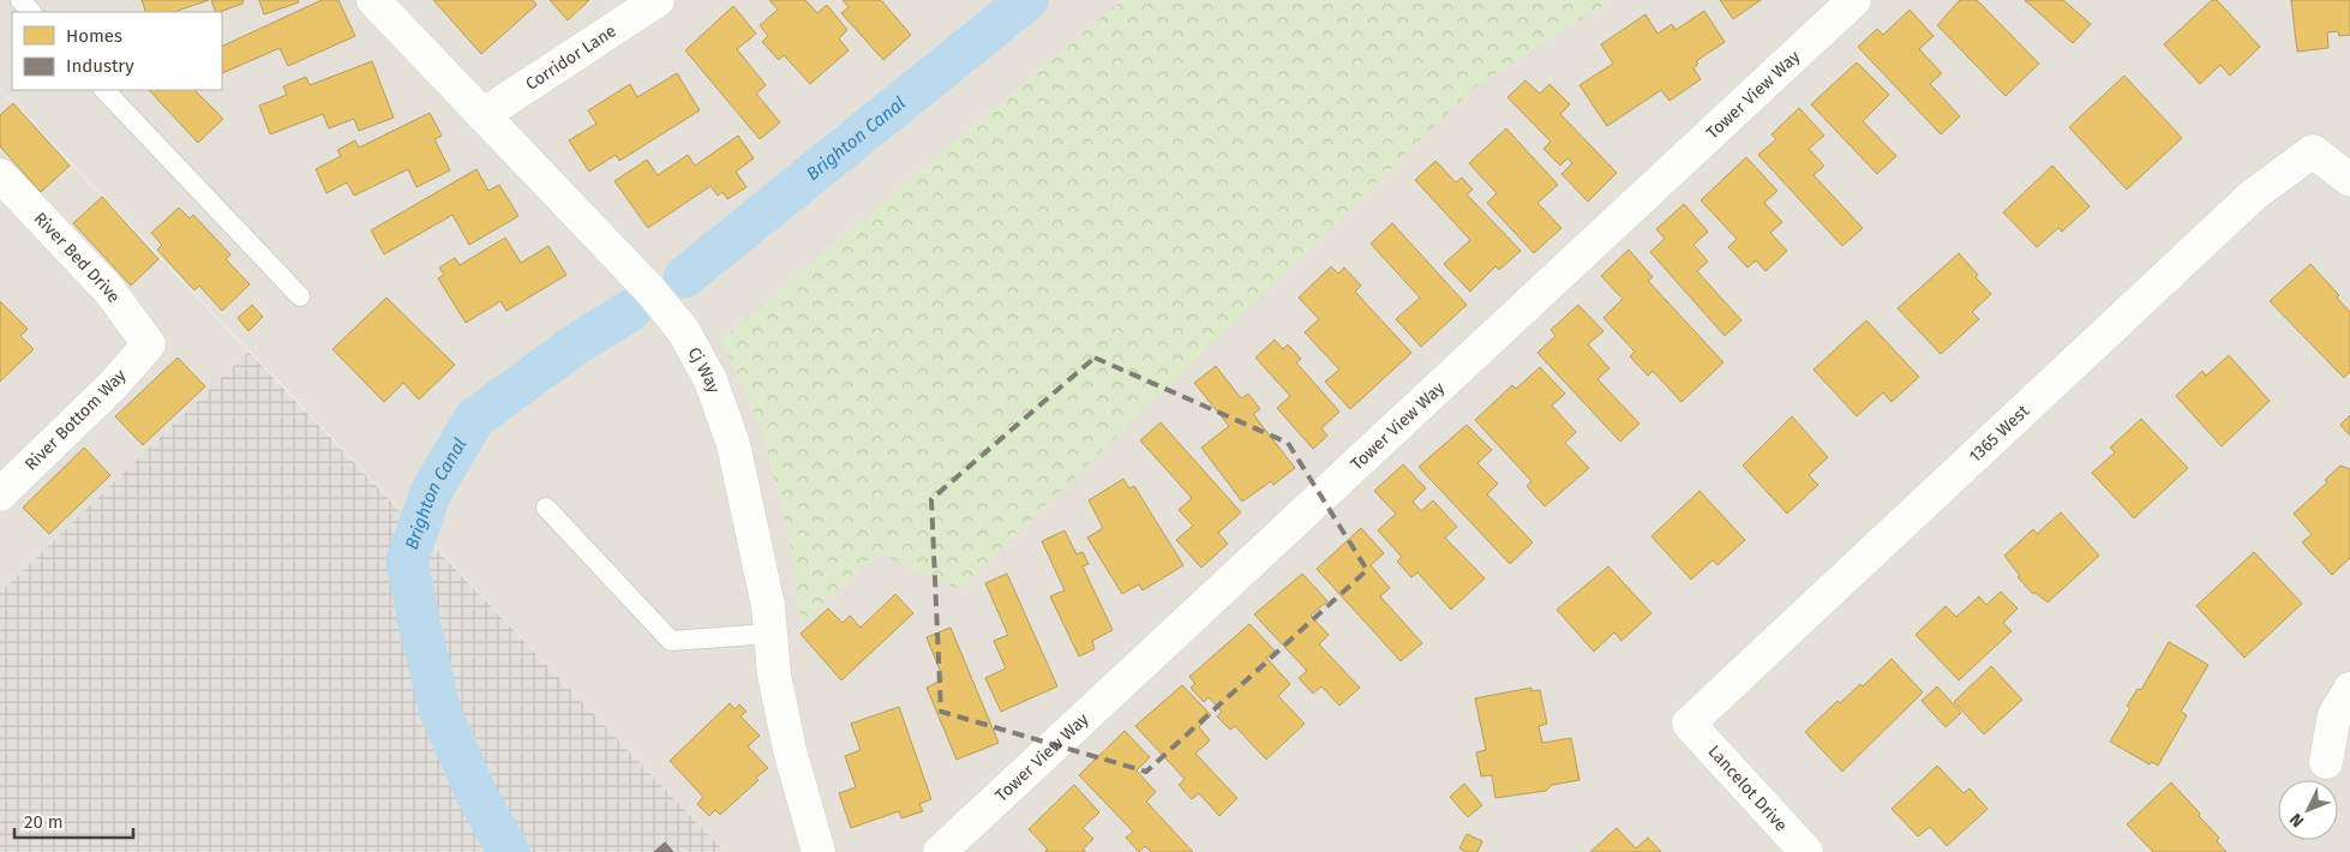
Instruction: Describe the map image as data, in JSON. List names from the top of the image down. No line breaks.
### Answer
{"streets":{"street":["Corridor Lane","Tower View Way","River Bed Drive","Cj Way","River Bottom Way","1365 West","Lancelot Drive"]},"crossings":[["Corridor Lane","Cj Way"],["River Bed Drive","River Bottom Way"],["1365 West","Lancelot Drive"]],"water":["Brighton Canal"],"legend":["Homes","Industry"],"scale_bar":"20 m","north":"bottom left"}
